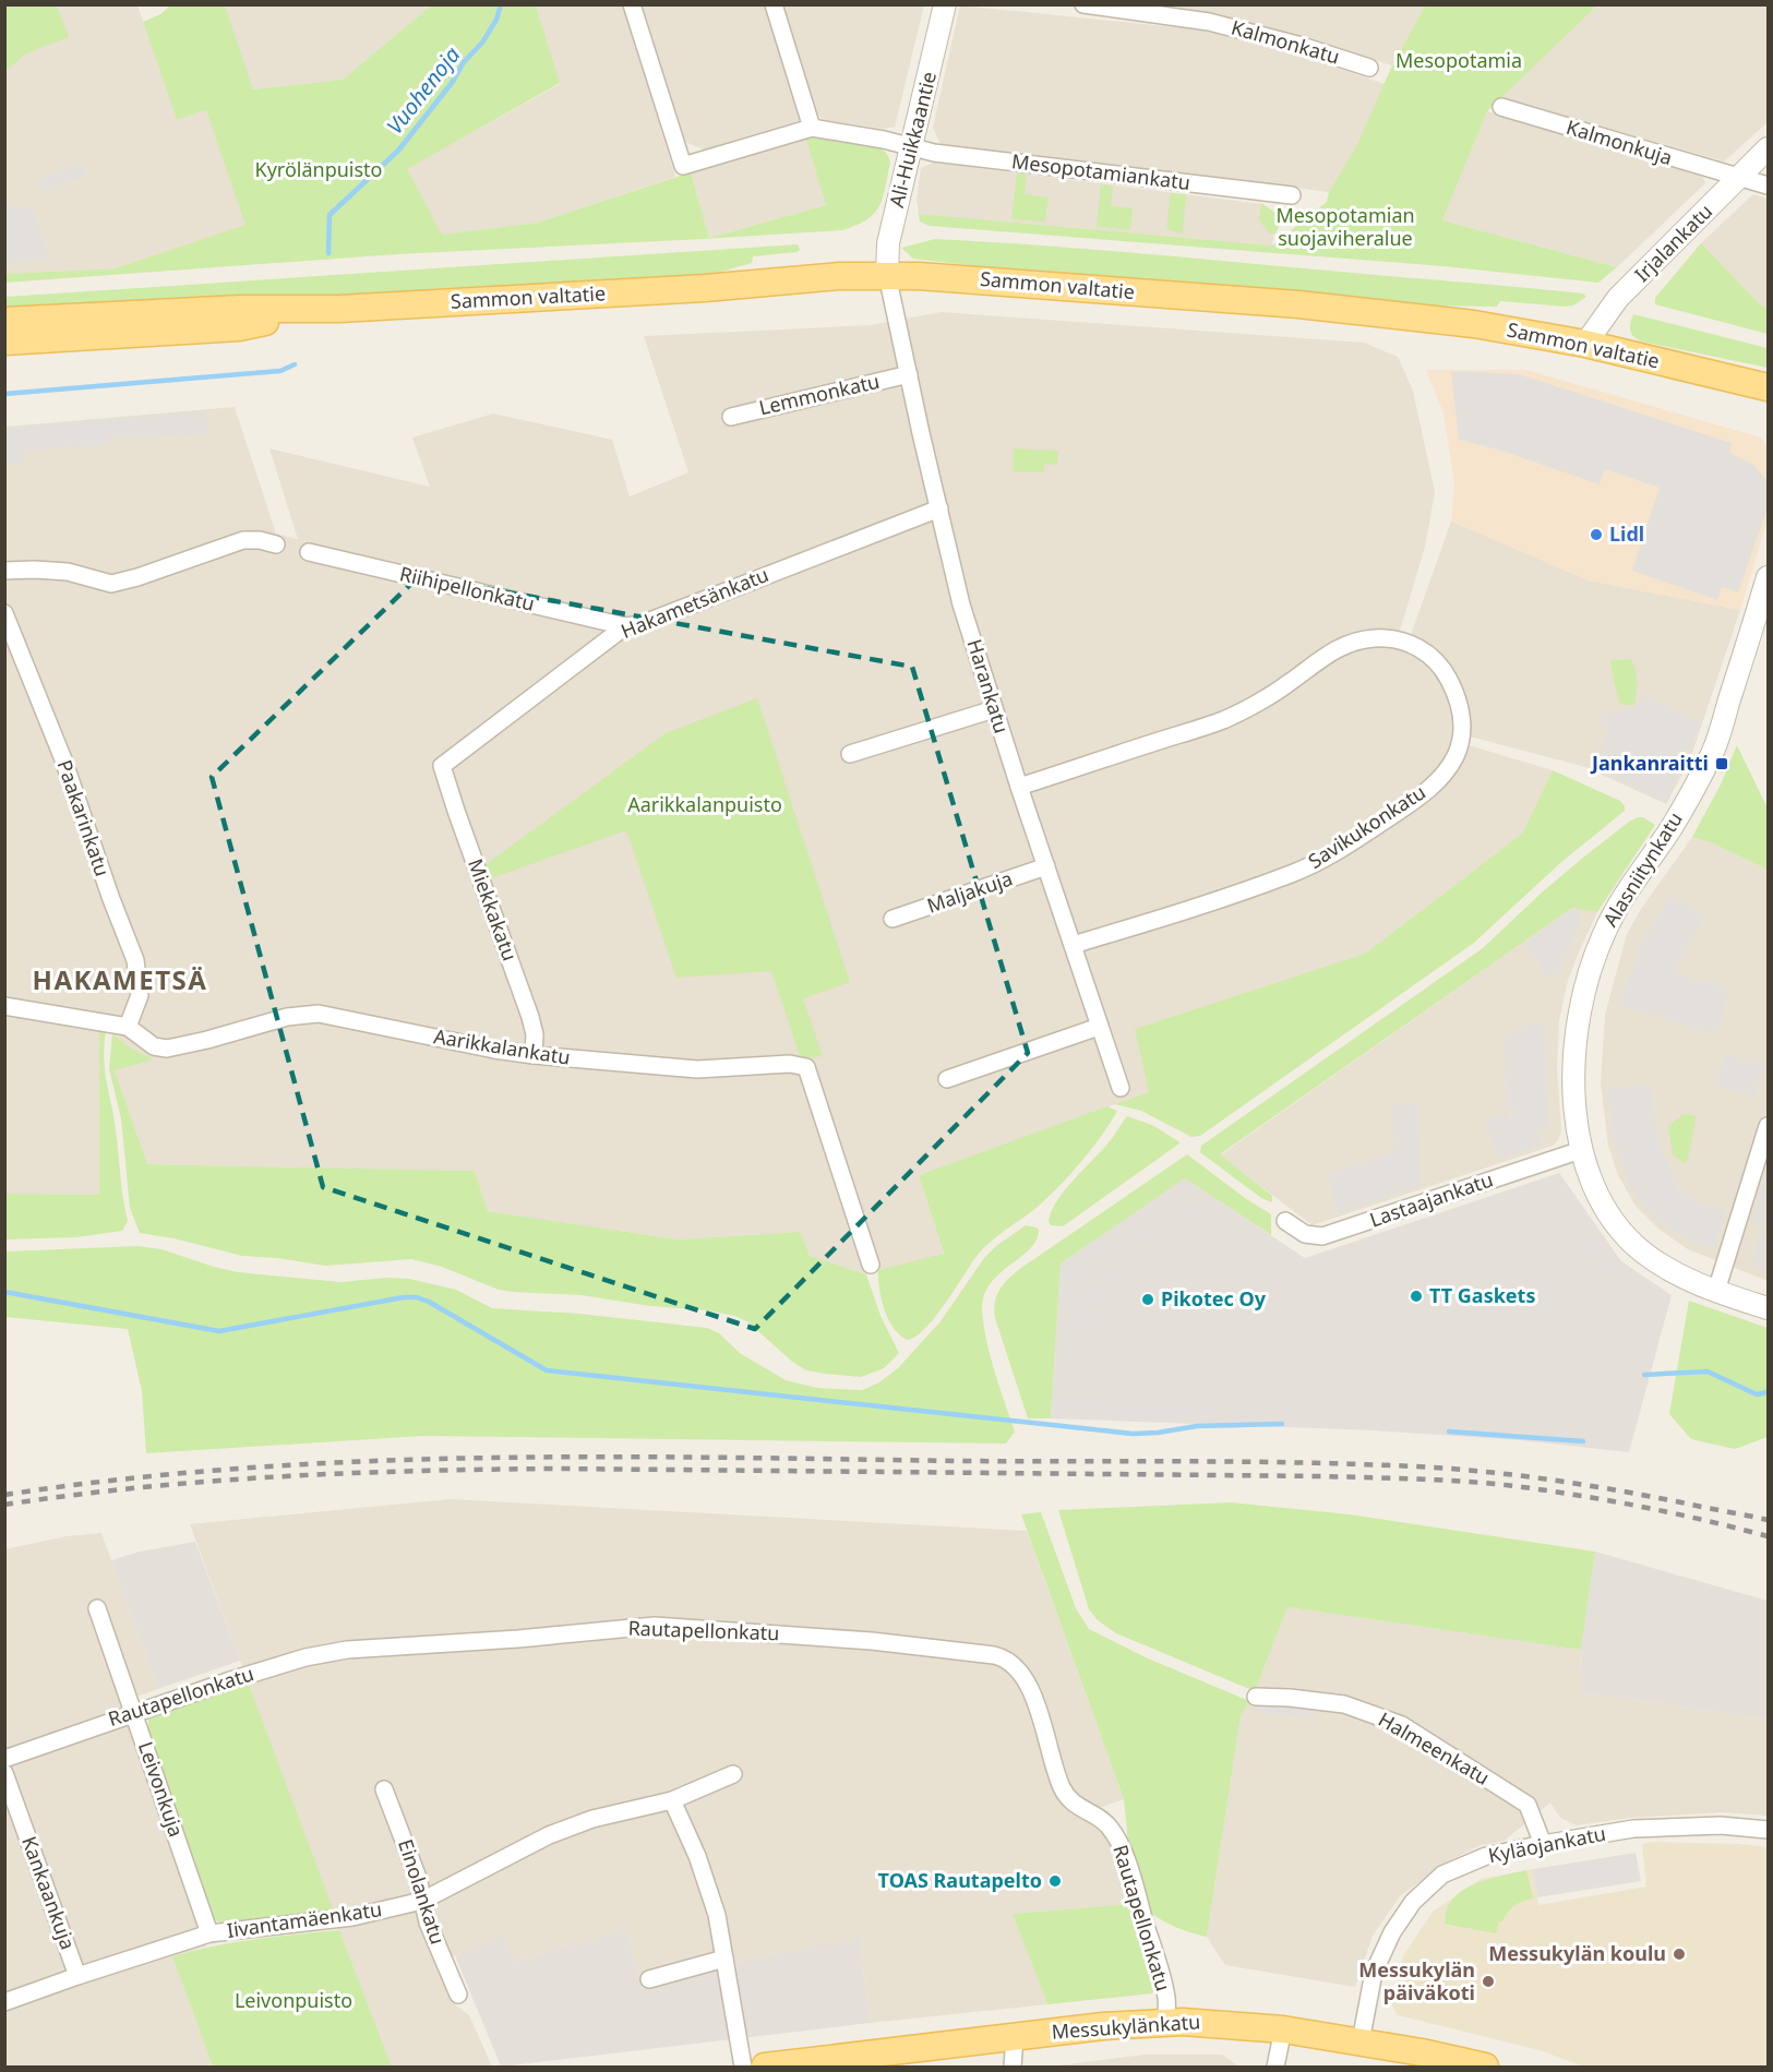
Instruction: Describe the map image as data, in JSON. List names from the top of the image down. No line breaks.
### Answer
{"streets":{"main road":["Sammon valtatie","Messukylänkatu"],"street":["Kalmonkatu","Ali-Huikkaantie","Kalmonkuja","Mesopotamiankatu","Irjalankatu","Lemmonkatu","Riihipellonkatu","Hakametsänkatu","Harankatu","Paakarinkatu","Savikukonkatu","Alasniitynkatu","Maljakuja","Miekkakatu","Aarikkalankatu","Lastaajankatu","Rautapellonkatu","Halmeenkatu","Leivonkuja","Kyläojankatu","Einolankatu","Kankaankuja","Iivantamäenkatu"]},"crossings":[["Ali-Huikkaantie","Mesopotamiankatu"],["Ali-Huikkaantie","Sammon valtatie"],["Ali-Huikkaantie","Harankatu"],["Kalmonkuja","Irjalankatu"],["Irjalankatu","Sammon valtatie"],["Sammon valtatie","Harankatu"],["Lemmonkatu","Harankatu"],["Riihipellonkatu","Hakametsänkatu"],["Hakametsänkatu","Harankatu"],["Hakametsänkatu","Miekkakatu"],["Harankatu","Savikukonkatu"],["Harankatu","Maljakuja"],["Paakarinkatu","Aarikkalankatu"],["Alasniitynkatu","Lastaajankatu"],["Miekkakatu","Aarikkalankatu"],["Rautapellonkatu","Leivonkuja"],["Rautapellonkatu","Messukylänkatu"],["Halmeenkatu","Kyläojankatu"],["Leivonkuja","Iivantamäenkatu"],["Kyläojankatu","Messukylänkatu"],["Einolankatu","Iivantamäenkatu"],["Kankaankuja","Iivantamäenkatu"]],"districts":["HAKAMETSÄ"],"water":["Vuohenoja"],"parks":["Mesopotamia","Kyrölänpuisto","Mesopotamian suojaviheralue","Aarikkalanpuisto","Leivonpuisto"],"places":{"other":["Lidl","TT Gaskets","Pikotec Oy","TOAS Rautapelto","Messukylän koulu","Messukylän päiväkoti"],"transit":["Jankanraitti"]}}
